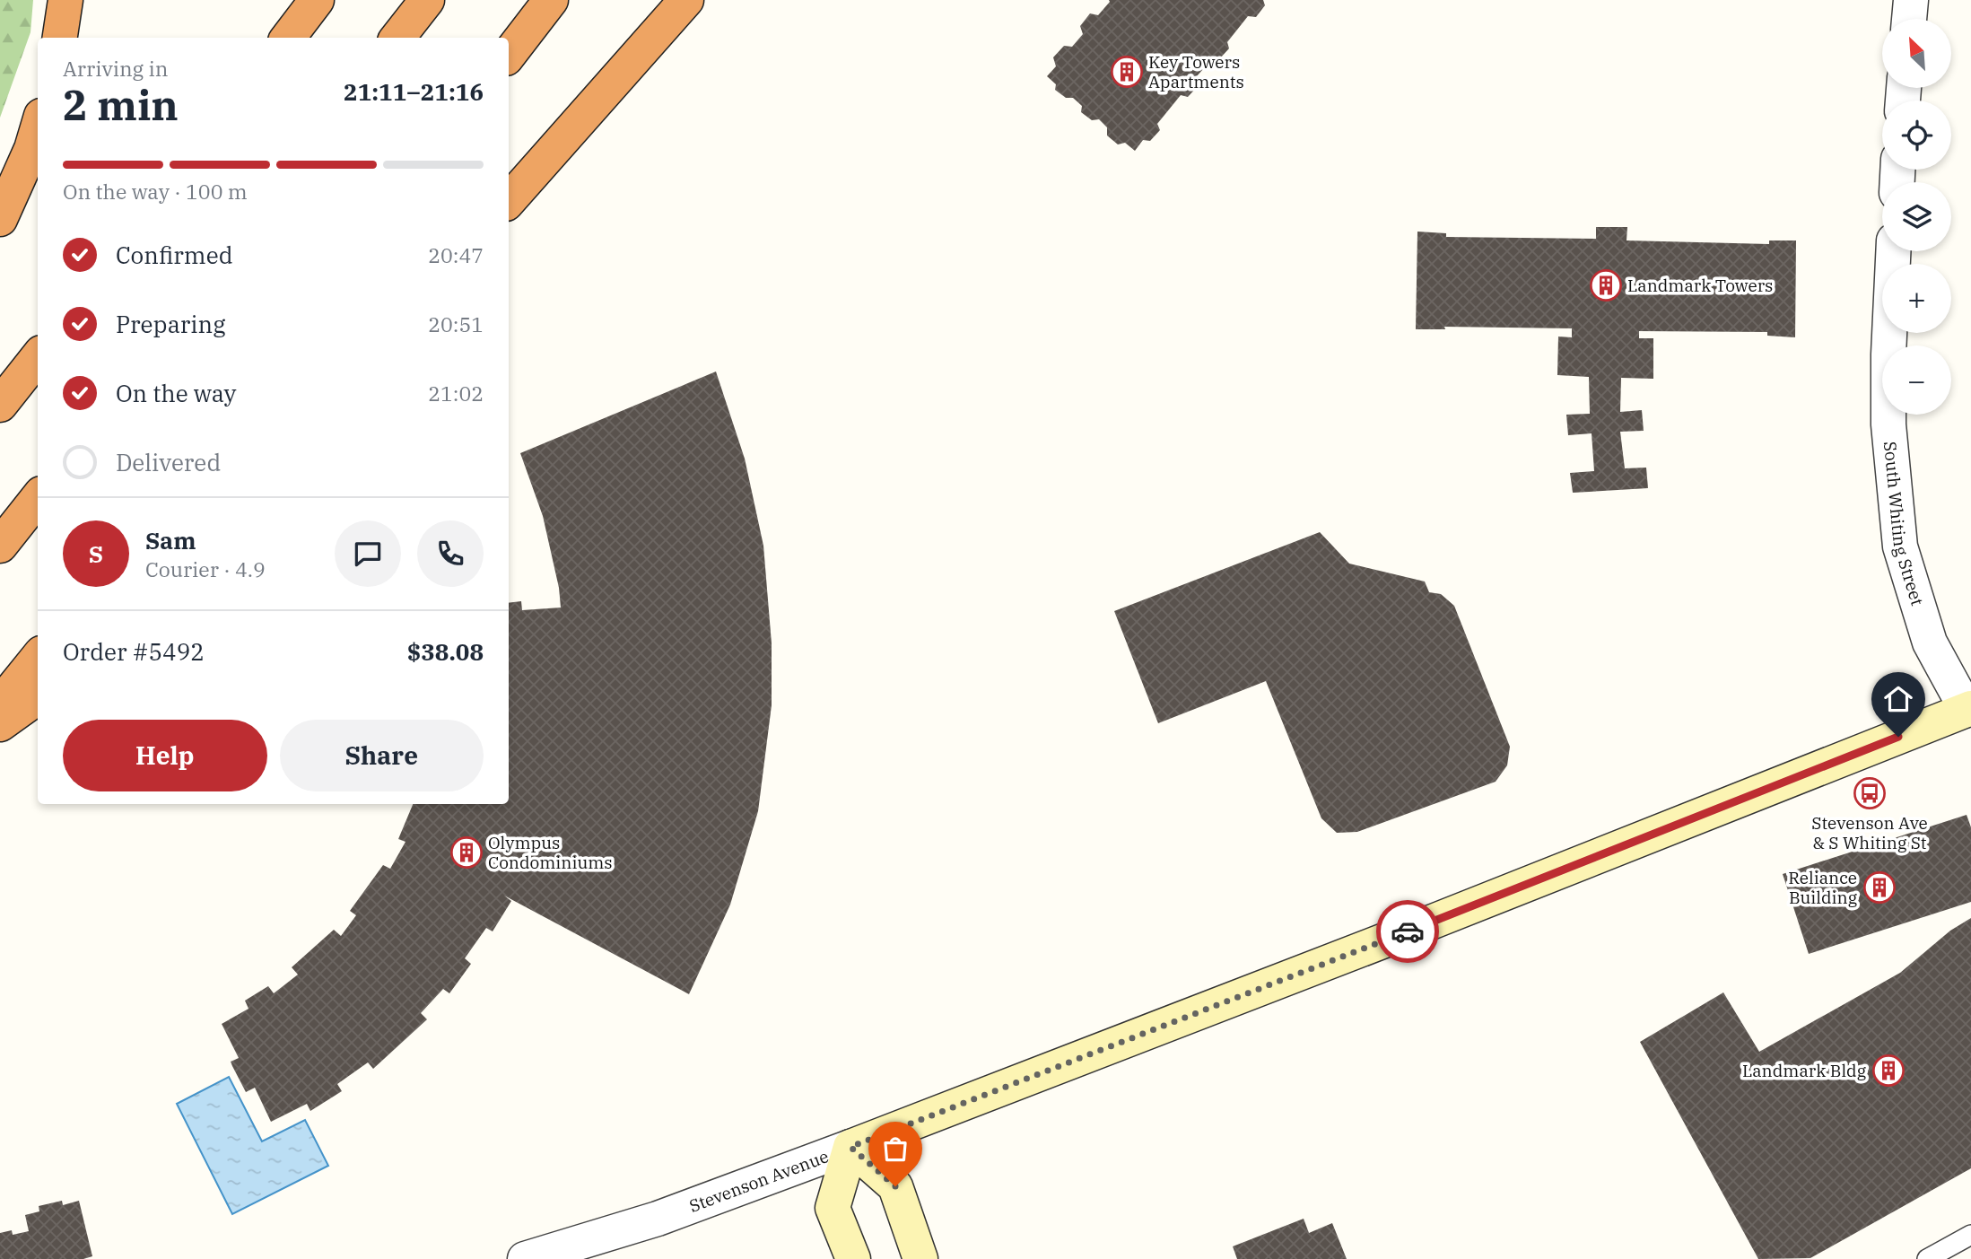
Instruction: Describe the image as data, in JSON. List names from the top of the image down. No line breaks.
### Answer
{"streets":{"street":["South Whiting Street","Stevenson Avenue"]},"crossings":[["South Whiting Street","Stevenson Avenue"]],"places":{"building":["Key Towers Apartments","Landmark Towers","Olympus Condominiums","Reliance Building","Landmark Bldg"],"bus stop":["Stevenson Ave & S Whiting St"]},"north":"top left","page":{"map_buttons":["+","−"],"heading":["2 min","Arriving in","21:11–21:16"],"panel":["Sam","Courier · 4.9","Order #5492","$38.08"],"bar":"On the way · 100 m","list":[["Confirmed","20:47"],["Preparing","20:51"],["On the way","21:02"],"Delivered"],"round":"S","buttons":["Help","Share"]}}
